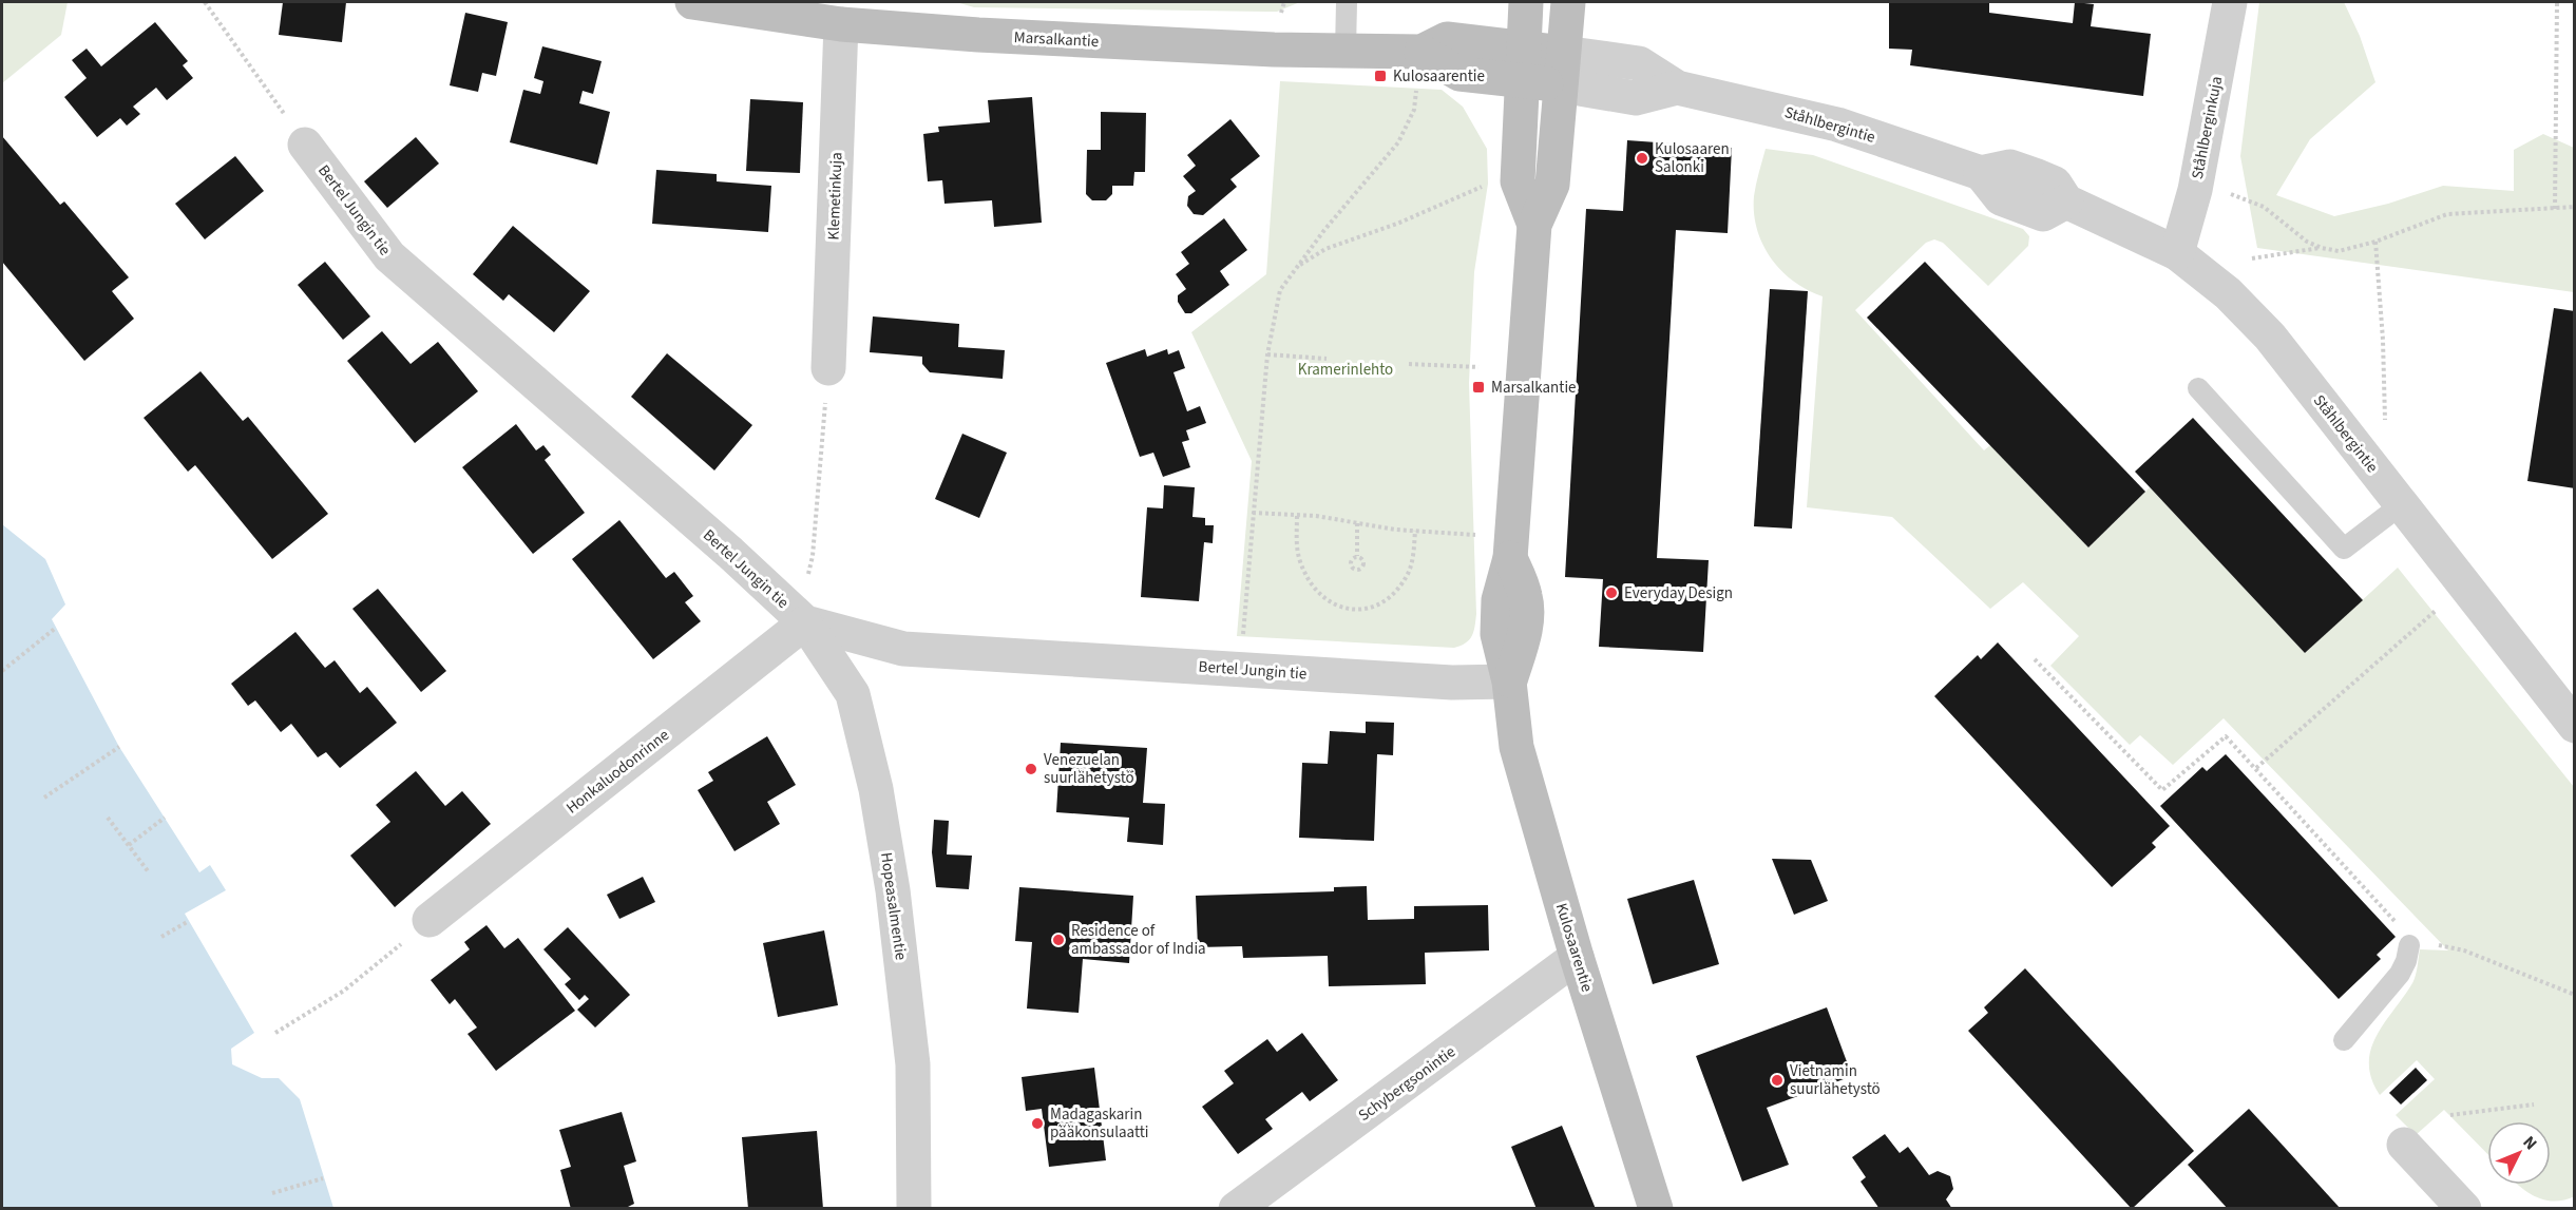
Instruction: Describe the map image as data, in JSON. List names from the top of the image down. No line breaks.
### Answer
{"streets":{"street":["Marsalkantie","Ståhlbergintie","Ståhlberginkuja","Klemetinkuja","Bertel Jungin tie","Honkaluodonrinne","Hopeasalmentie","Kulosaarentie","Schybergsonintie"]},"crossings":[["Marsalkantie","Ståhlbergintie"],["Marsalkantie","Klemetinkuja"],["Marsalkantie","Kulosaarentie"],["Ståhlbergintie","Ståhlberginkuja"],["Ståhlbergintie","Kulosaarentie"],["Bertel Jungin tie","Honkaluodonrinne"],["Bertel Jungin tie","Hopeasalmentie"],["Bertel Jungin tie","Kulosaarentie"],["Honkaluodonrinne","Hopeasalmentie"],["Kulosaarentie","Schybergsonintie"]],"parks":["Kramerinlehto"],"places":{"transit":["Kulosaarentie","Marsalkantie"],"other":["Kulosaaren Salonki","Everyday Design","Venezuelan suurlähetystö","Residence of ambassador of India","Vietnamin suurlähetystö","Madagaskarin pääkonsulaatti"]},"north":"top right"}
